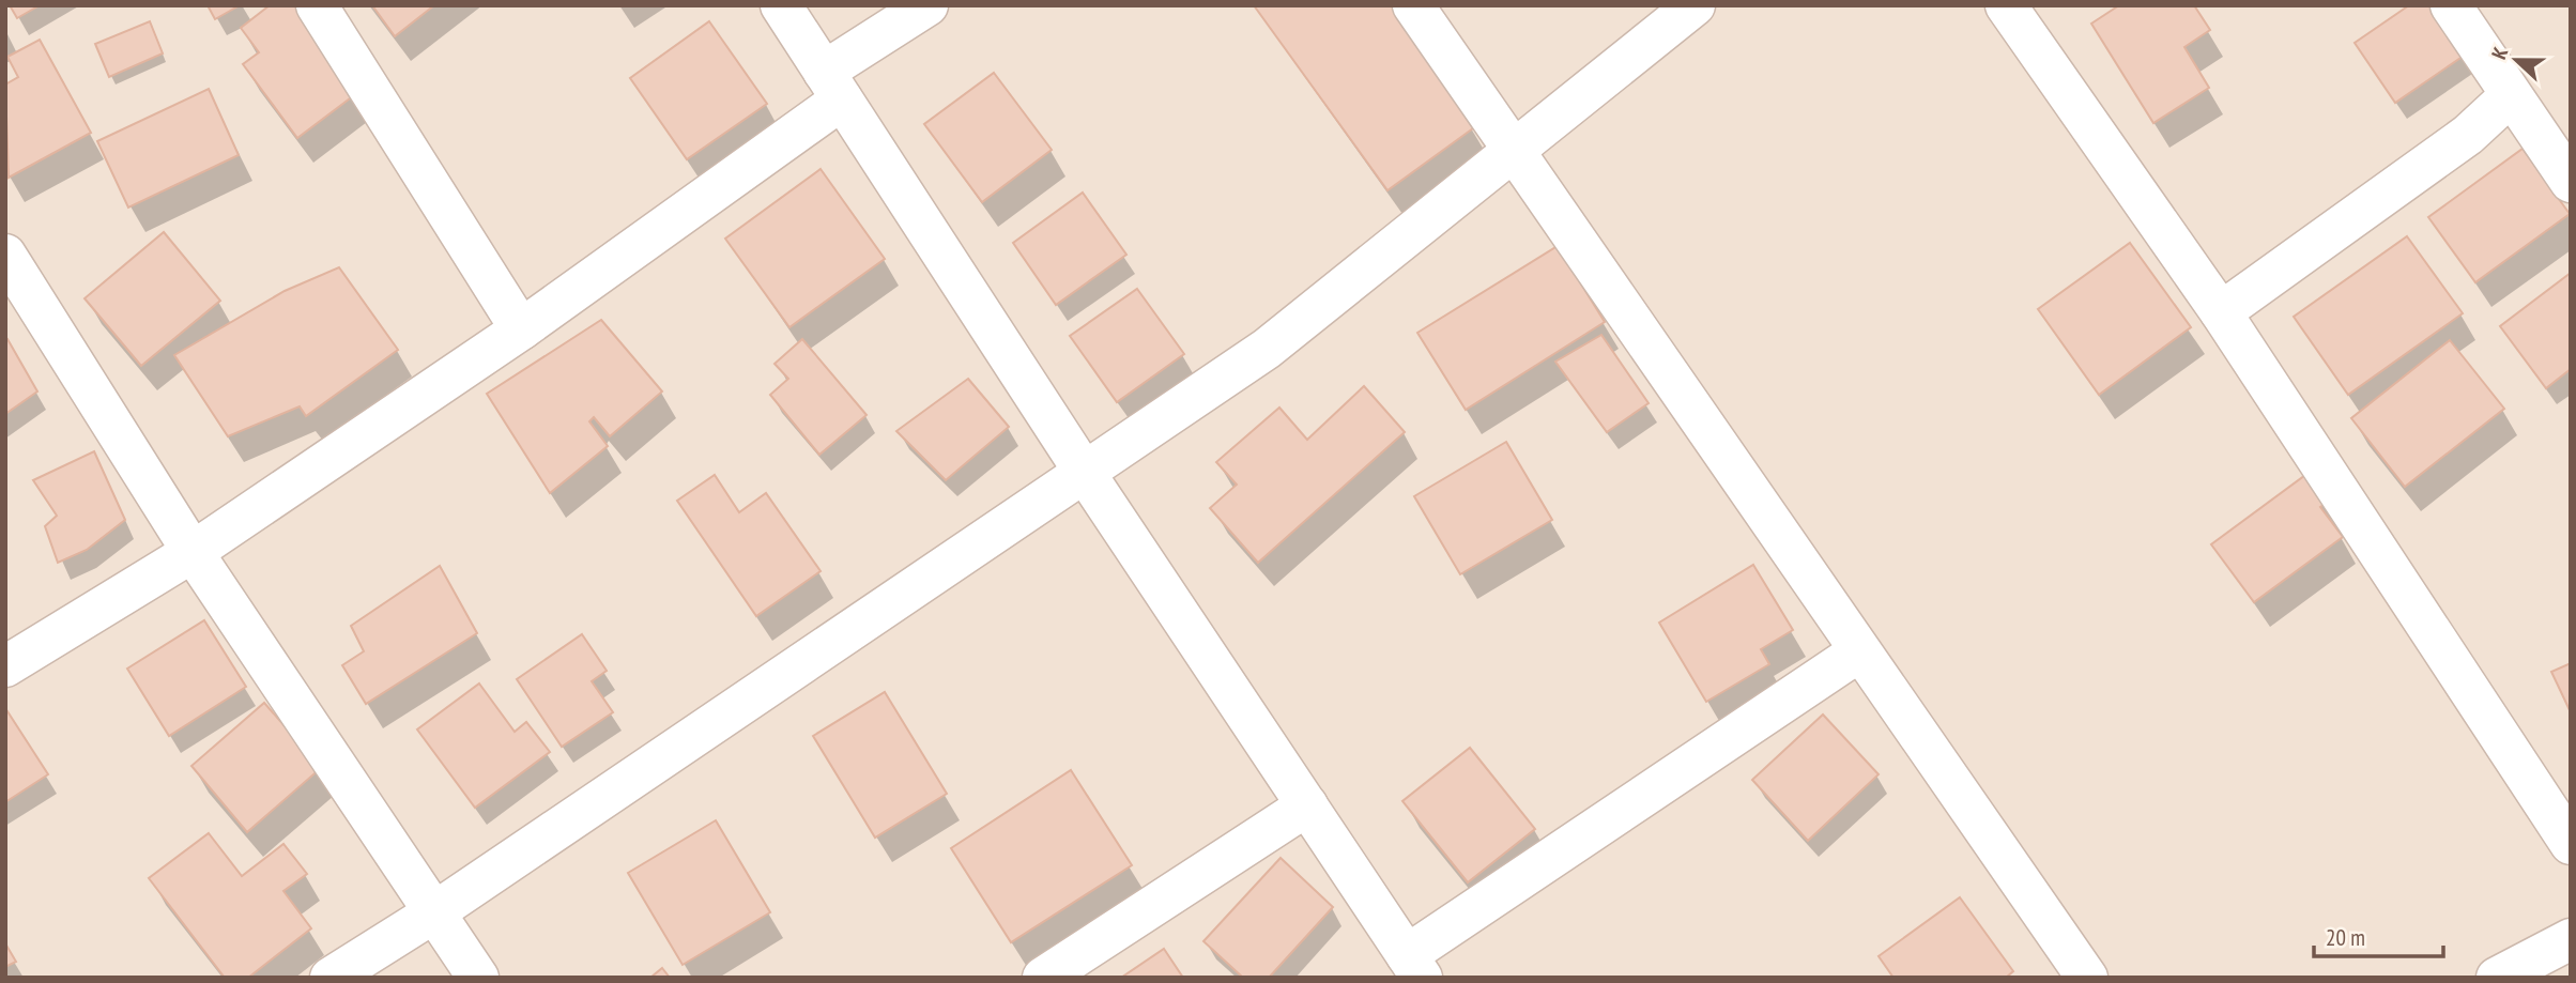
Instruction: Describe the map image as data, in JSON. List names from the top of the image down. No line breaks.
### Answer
{"scale_bar":"20 m","north":"left"}
